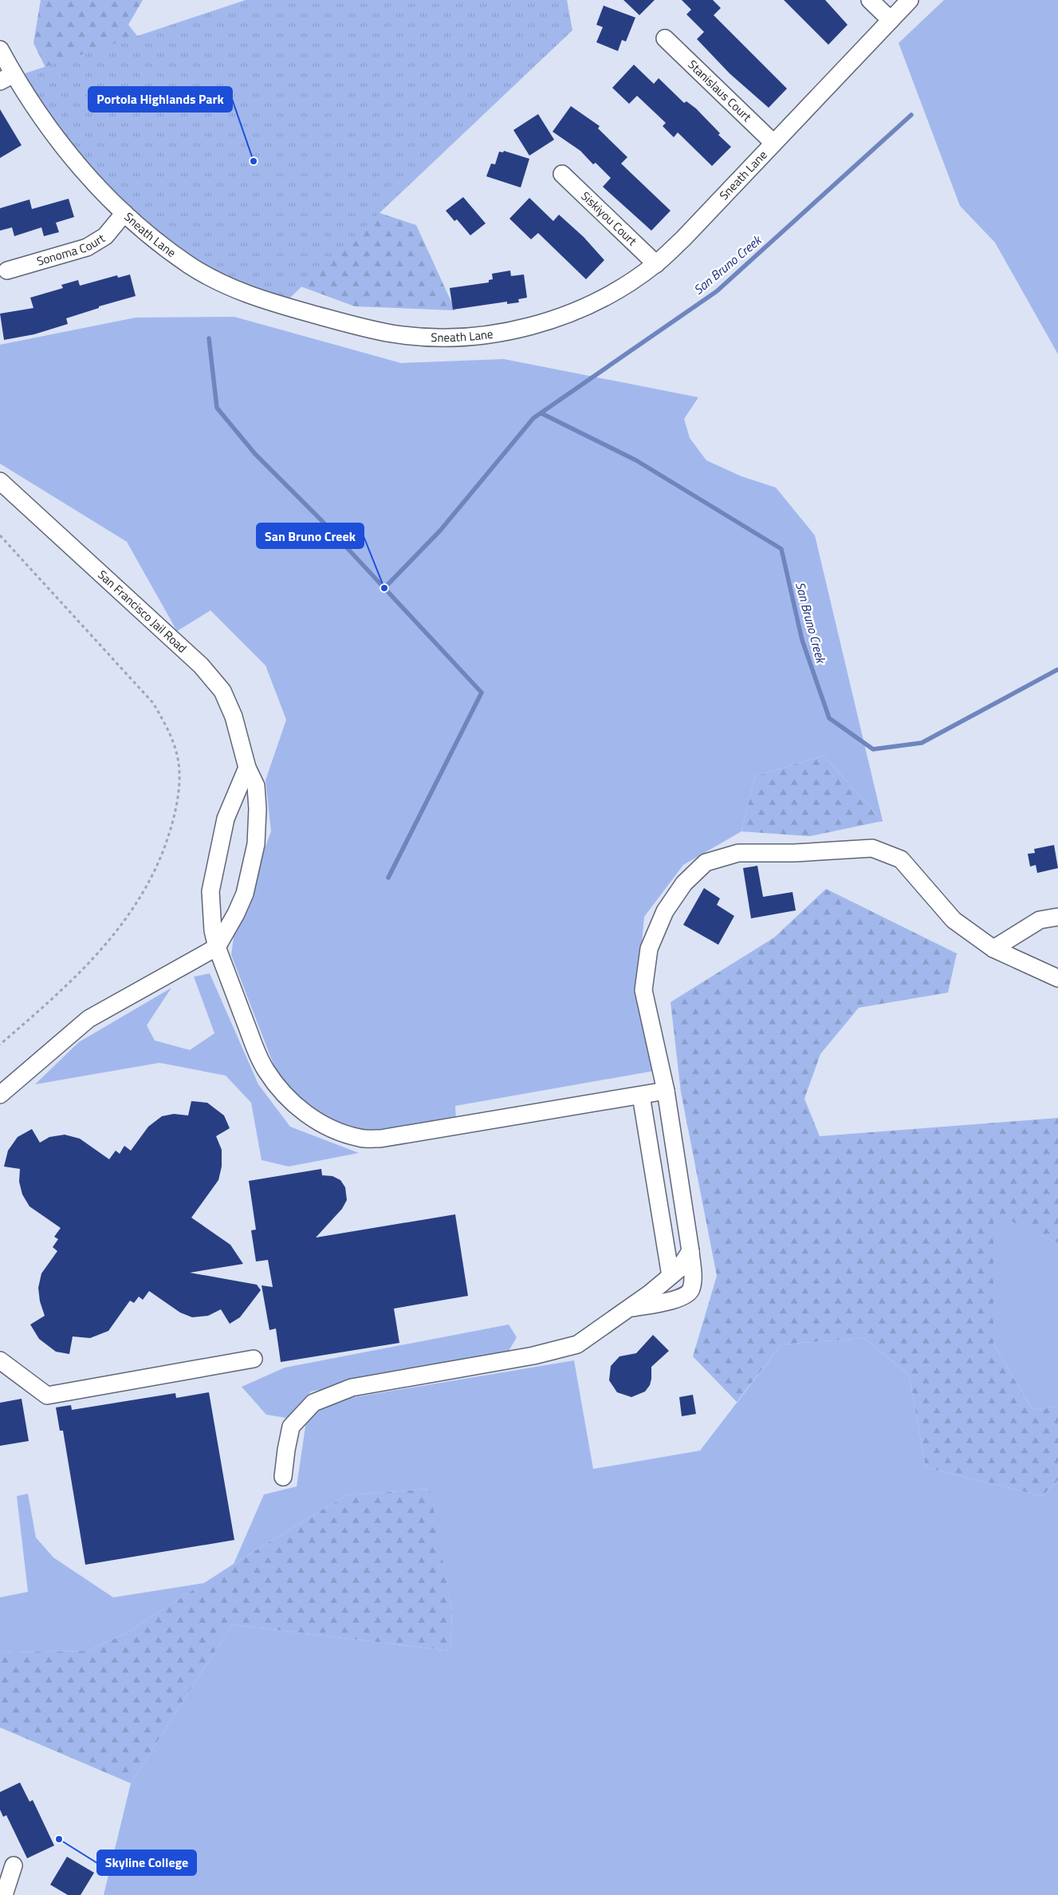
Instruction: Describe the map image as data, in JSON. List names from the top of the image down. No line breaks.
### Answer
{"streets":{"street":["Stanislaus Court","Sneath Lane","Siskiyou Court","Sonoma Court","San Francisco Jail Road"]},"crossings":[["Stanislaus Court","Sneath Lane"],["Sneath Lane","Siskiyou Court"],["Sneath Lane","Sonoma Court"]],"water":["San Bruno Creek"],"places":["Portola Highlands Park","San Bruno Creek","Skyline College"]}
